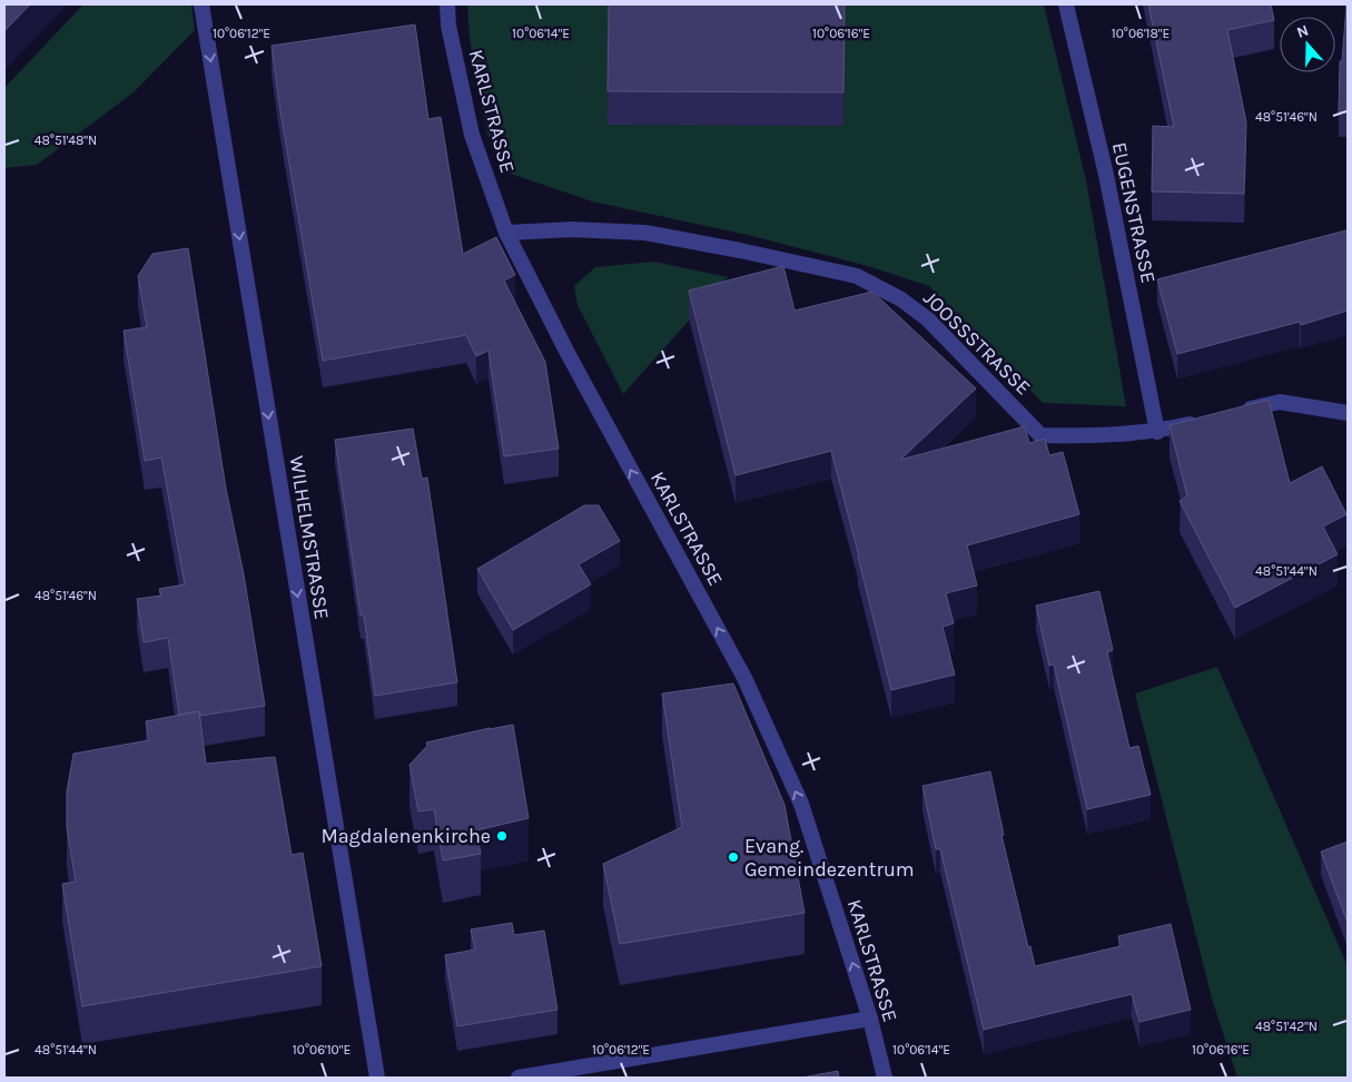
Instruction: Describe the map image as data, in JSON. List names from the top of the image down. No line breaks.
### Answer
{"streets":{"street":["KARLSTRASSE","EUGENSTRASSE","JOOSSSTRASSE","WILHELMSTRASSE"]},"crossings":[["KARLSTRASSE","JOOSSSTRASSE"],["EUGENSTRASSE","JOOSSSTRASSE"]],"one_way":["KARLSTRASSE","WILHELMSTRASSE"],"places":["Magdalenenkirche","Evang. Gemeindezentrum"],"north":"top","coordinates":["10°06'12\"E","10°06'14\"E","10°06'16\"E","10°06'18\"E","48°51'46\"N","48°51'48\"N","48°51'44\"N","48°51'42\"N","10°06'10\"E"]}
